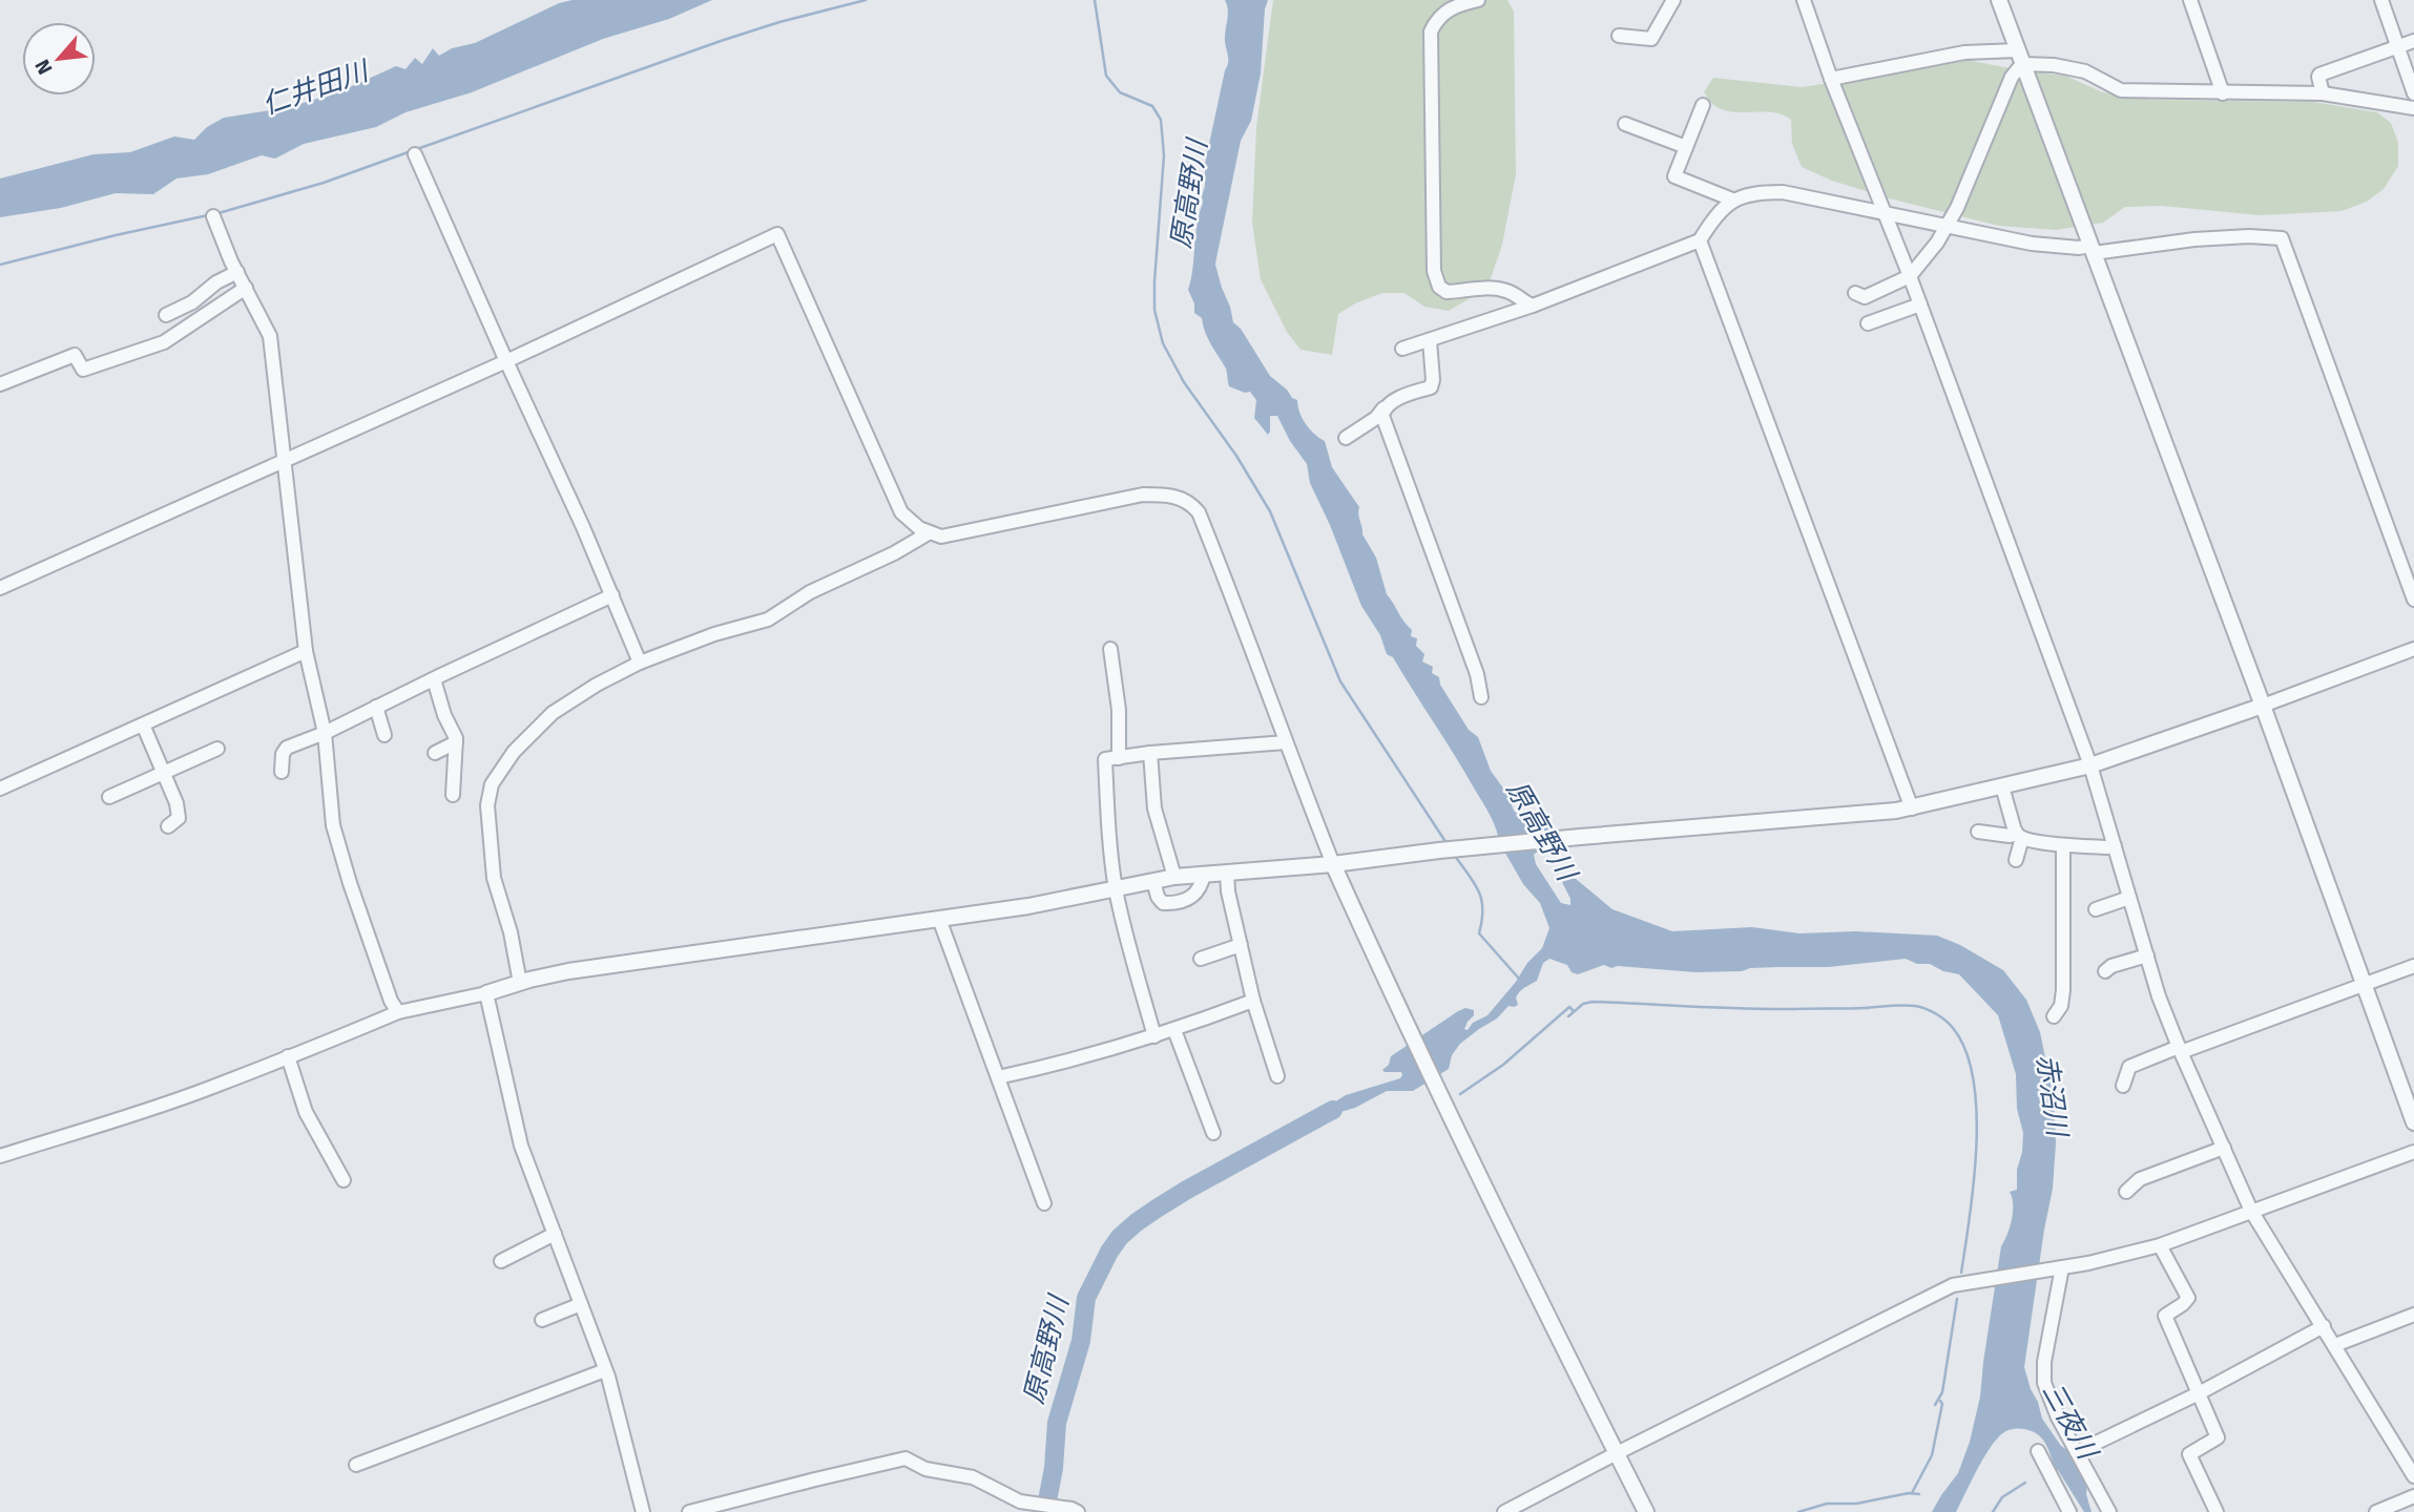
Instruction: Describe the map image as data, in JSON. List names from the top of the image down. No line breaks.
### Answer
{"water":["仁井田川","原高野川","赤沼川","三夜川"],"north":"bottom left"}
